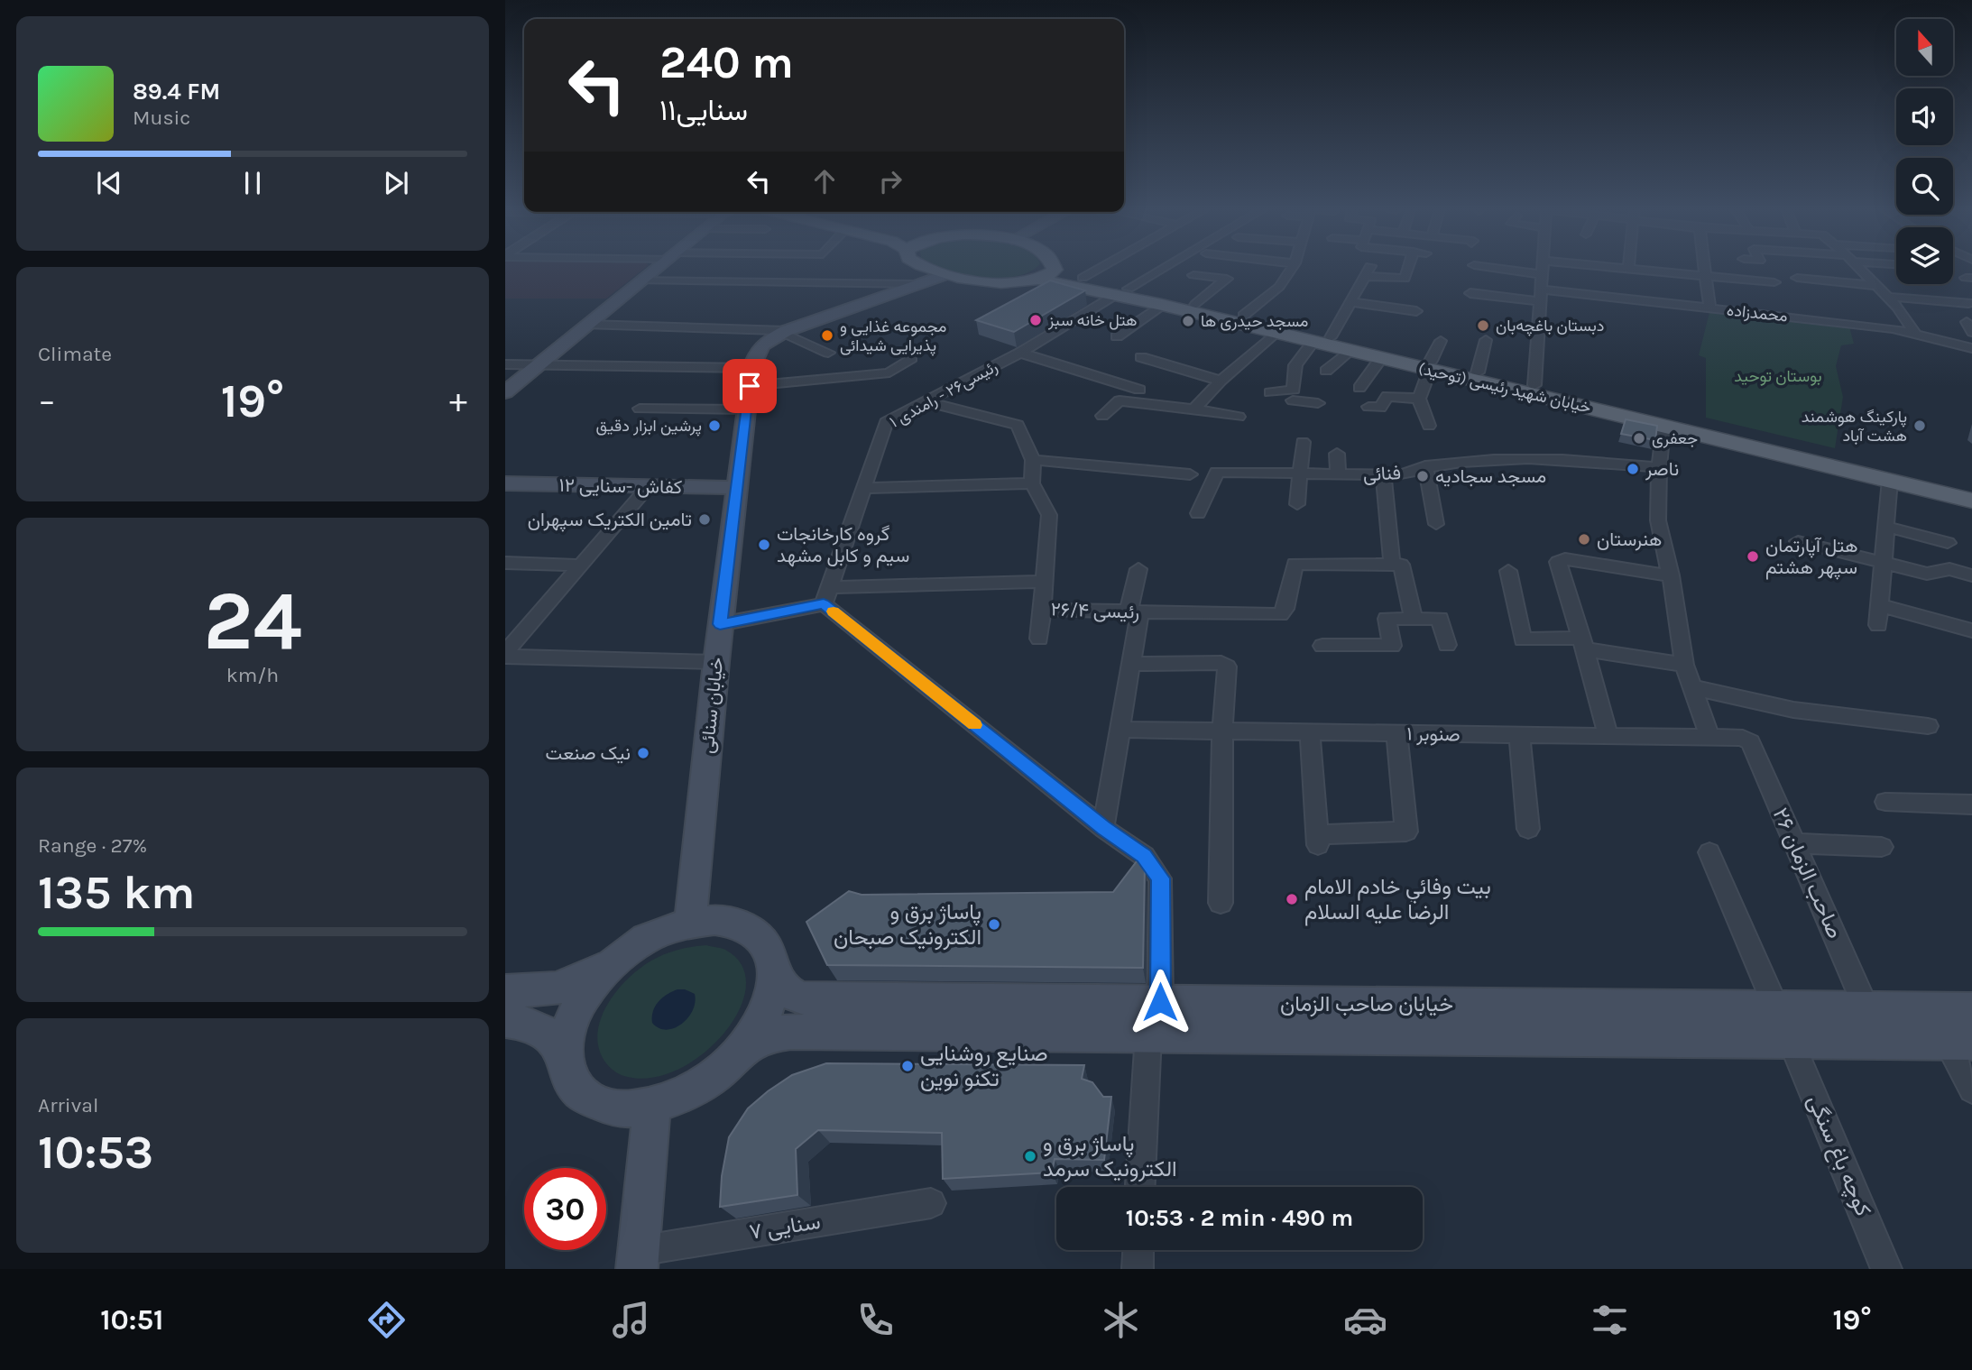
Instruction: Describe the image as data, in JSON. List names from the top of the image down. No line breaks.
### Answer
{"streets":{"main road":["خیابان شهید رئیسی (توحید)","کفاش -سنایی ۱۲","خیابان سنائی","خیابان صاحب الزمان"],"street":["محمدزاده","رئیسی۲۶ - رامندی ۱","فنائی","رئیسی ۲۶/۴","صنوبر ۱","صاحب الزمان ۲۶","کوچه باغ سنگی","سنایی ۷"]},"crossings":[["خیابان شهید رئیسی (توحید)","رئیسی۲۶ - رامندی ۱"],["کفاش -سنایی ۱۲","خیابان سنائی"],["خیابان سنائی","خیابان صاحب الزمان"],["صنوبر ۱","صاحب الزمان ۲۶"],["صاحب الزمان ۲۶","خیابان صاحب الزمان"]],"parks":["بوستان توحید"],"places":["هتل خانه سبز","مسجد حیدری ها","دبستان باغچه‌بان","مجموعه غذایی و پذیرایی شیدائی","پرشین ابزار دقیق","پارکینگ هوشمند هشت آباد","جعفری","ناصر","مسجد سجادیه","تامین الکتریک سپهران","هنرستان","گروه کارخانجات سیم و کابل مشهد","هتل آپارتمان سپهر هشتم","نیک صنعت","بيت وفائي خادم الامام الرضا عليه السلام","پاساژ برق و الکترونیک صبحان","صنایع روشنایی تکنو نوین","پاساژ برق و الکترونیک سرمد"],"north":"top","page":{"turn":["240 m","سنایی۱۱"],"song":["89.4 FM","Music"],"tile":["Climate",["24","km/h"],["Range · 27%","135 km"],["Arrival","10:53"]],"heat":["−","19°","+"],"limit":"30","trip":"10:53 · 2 min · 490 m","tabs":["10:51","19°"]}}
